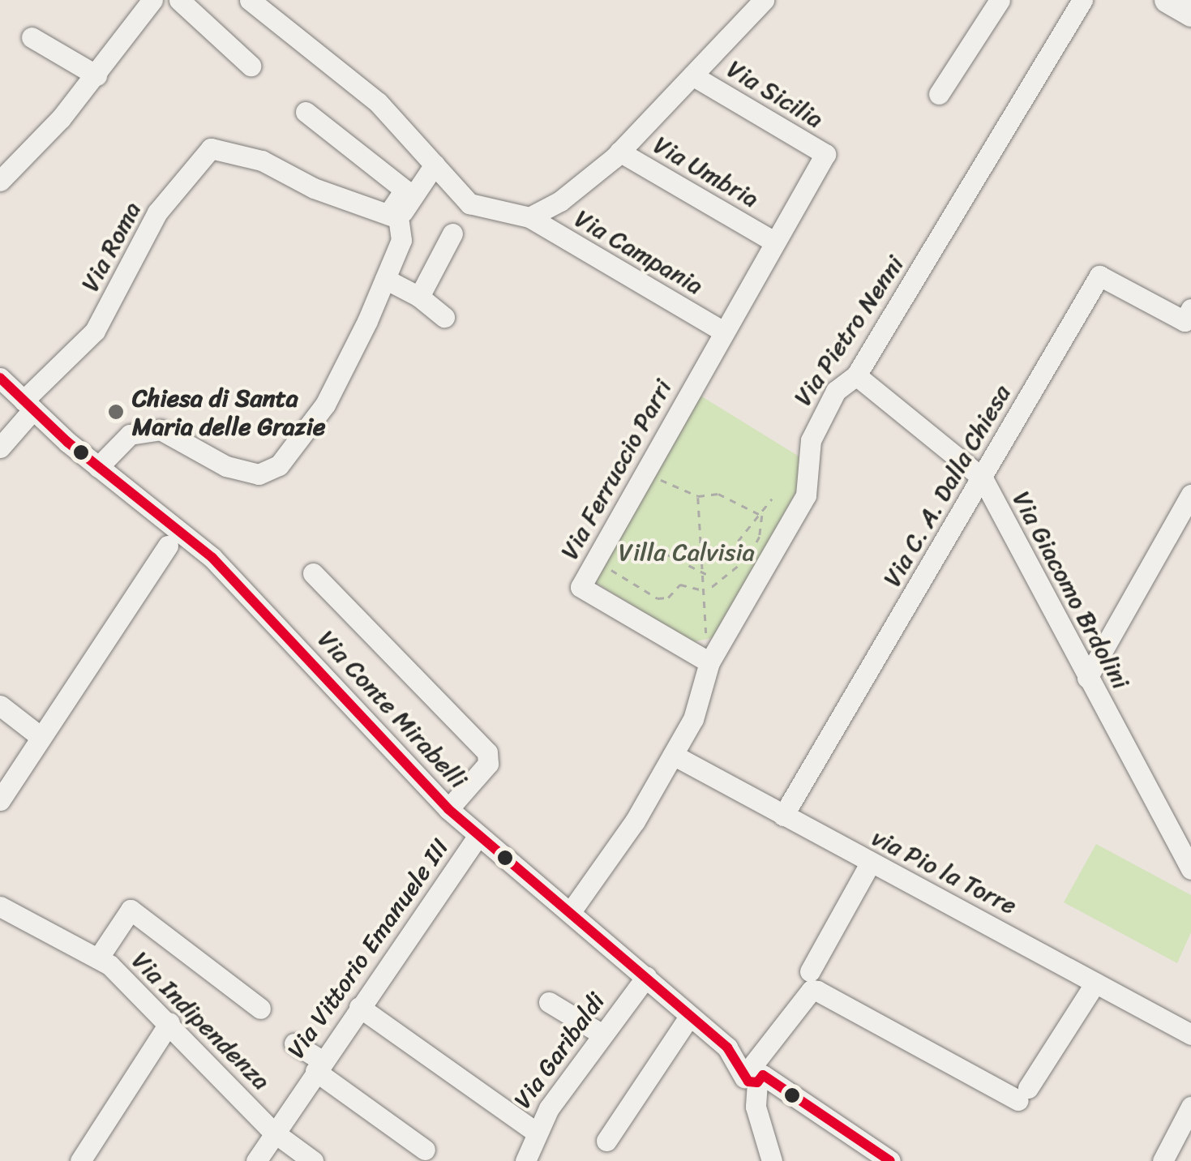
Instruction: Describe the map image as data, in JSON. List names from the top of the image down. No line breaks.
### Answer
{"streets":{"street":["Via Sicilia","Via Umbria","Via Roma","Via Campania","Via Pietro Nenni","Via Ferruccio Parri","Via C. A. Dalla Chiesa","Via Giacomo Brdolini","Via Conte Mirabelli","via Pio la Torre","Via Vittorio Emanuele III","Via Indipendenza","Via Garibaldi"]},"crossings":[["Via Sicilia","Via Umbria"],["Via Sicilia","Via Ferruccio Parri"],["Via Umbria","Via Ferruccio Parri"],["Via Roma","Via Conte Mirabelli"],["Via Campania","Via Ferruccio Parri"],["Via Pietro Nenni","Via Ferruccio Parri"],["Via Pietro Nenni","Via Giacomo Brdolini"],["Via Pietro Nenni","Via Conte Mirabelli"],["Via Pietro Nenni","via Pio la Torre"],["Via C. A. Dalla Chiesa","Via Giacomo Brdolini"],["Via C. A. Dalla Chiesa","via Pio la Torre"],["Via Conte Mirabelli","Via Vittorio Emanuele III"],["Via Conte Mirabelli","Via Garibaldi"],["Via Vittorio Emanuele III","Via Indipendenza"]],"parks":["Villa Calvisia"],"places":["Chiesa di Santa Maria delle Grazie"]}
